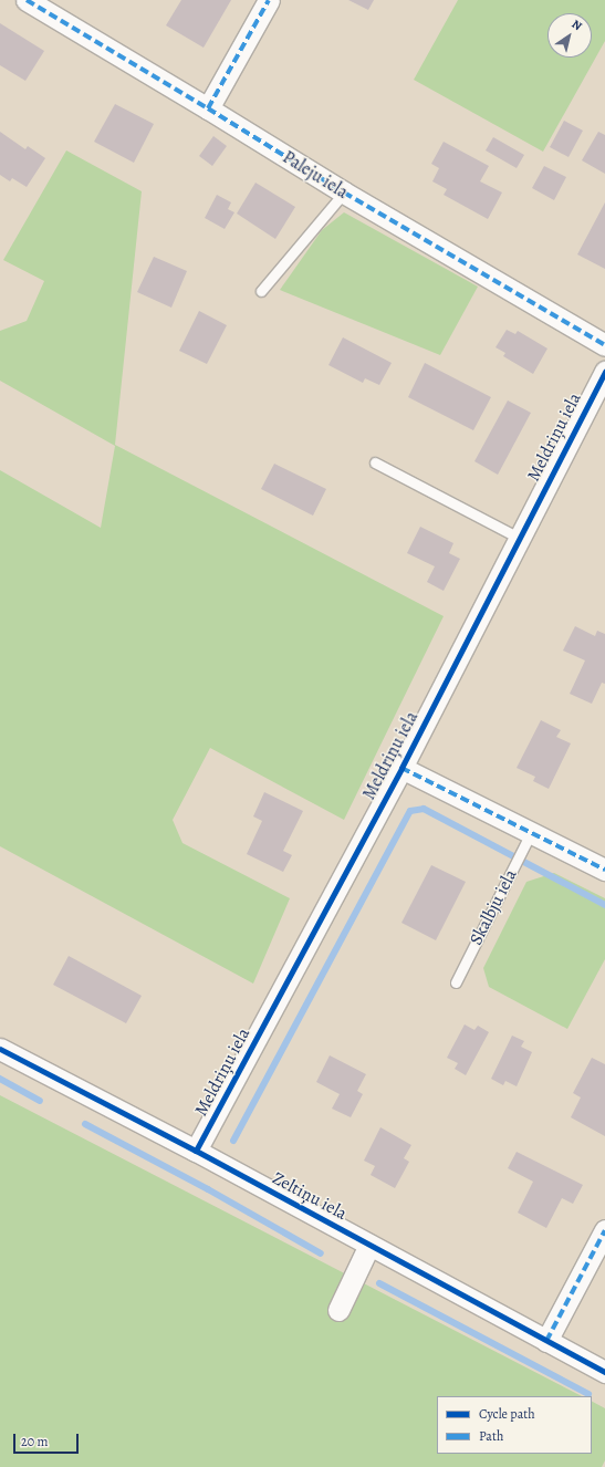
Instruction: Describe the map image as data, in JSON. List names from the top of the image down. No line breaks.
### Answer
{"streets":{"street":["Paleju iela","Meldriņu iela","Zeltiņu iela"],"lane":["Skalbju iela"]},"crossings":[["Meldriņu iela","Zeltiņu iela"]],"legend":["Cycle path","Path"],"scale_bar":"20 m","north":"top right"}
